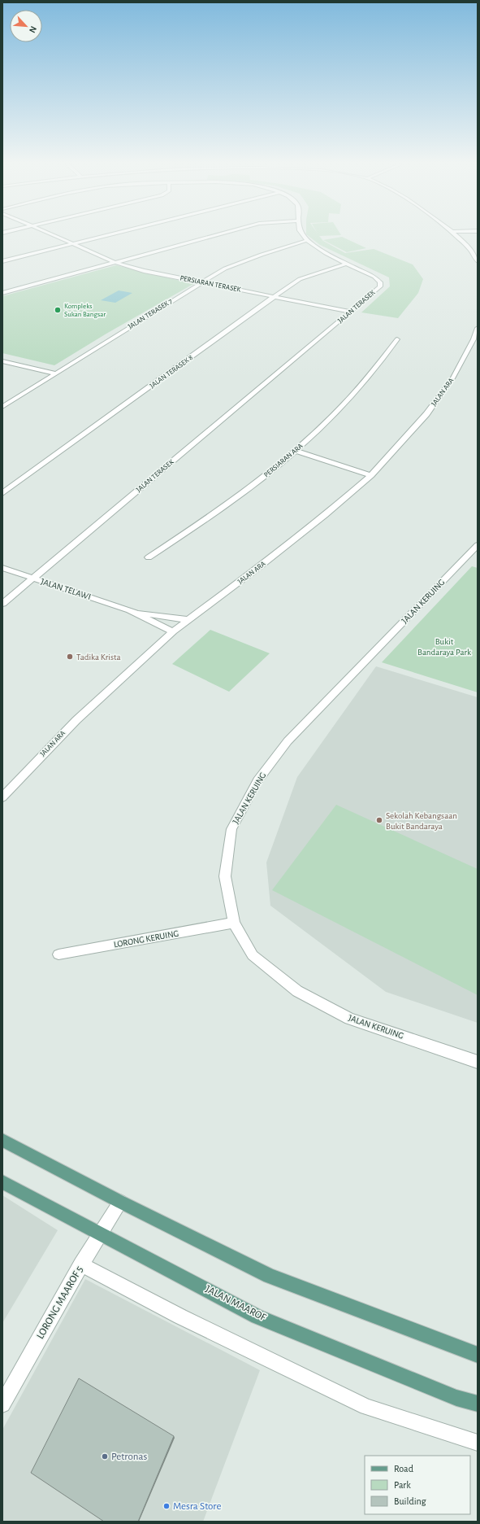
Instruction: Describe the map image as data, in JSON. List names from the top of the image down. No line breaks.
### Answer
{"streets":{"main road":["JALAN MAAROF"],"street":["PERSIARAN TERASEK","JALAN TERASEK","JALAN TERASEK 7","JALAN TERASEK 8","JALAN ARA","PERSIARAN ARA","JALAN TELAWI","JALAN KERUING","LORONG KERUING","LORONG MAAROF 5"]},"crossings":[["PERSIARAN TERASEK","JALAN TERASEK"],["PERSIARAN TERASEK","JALAN TERASEK 7"],["PERSIARAN TERASEK","JALAN TERASEK 8"],["JALAN TERASEK","JALAN TERASEK 7"],["JALAN TERASEK","JALAN TERASEK 8"],["JALAN TERASEK","JALAN TELAWI"],["JALAN ARA","JALAN TELAWI"],["JALAN KERUING","LORONG KERUING"],["LORONG MAAROF 5","JALAN MAAROF"]],"parks":["Bukit Bandaraya Park"],"places":["Kompleks Sukan Bangsar","Tadika Krista","Sekolah Kebangsaan Bukit Bandaraya","Petronas","Mesra Store"],"legend":["Road","Park","Building"],"north":"bottom right"}
